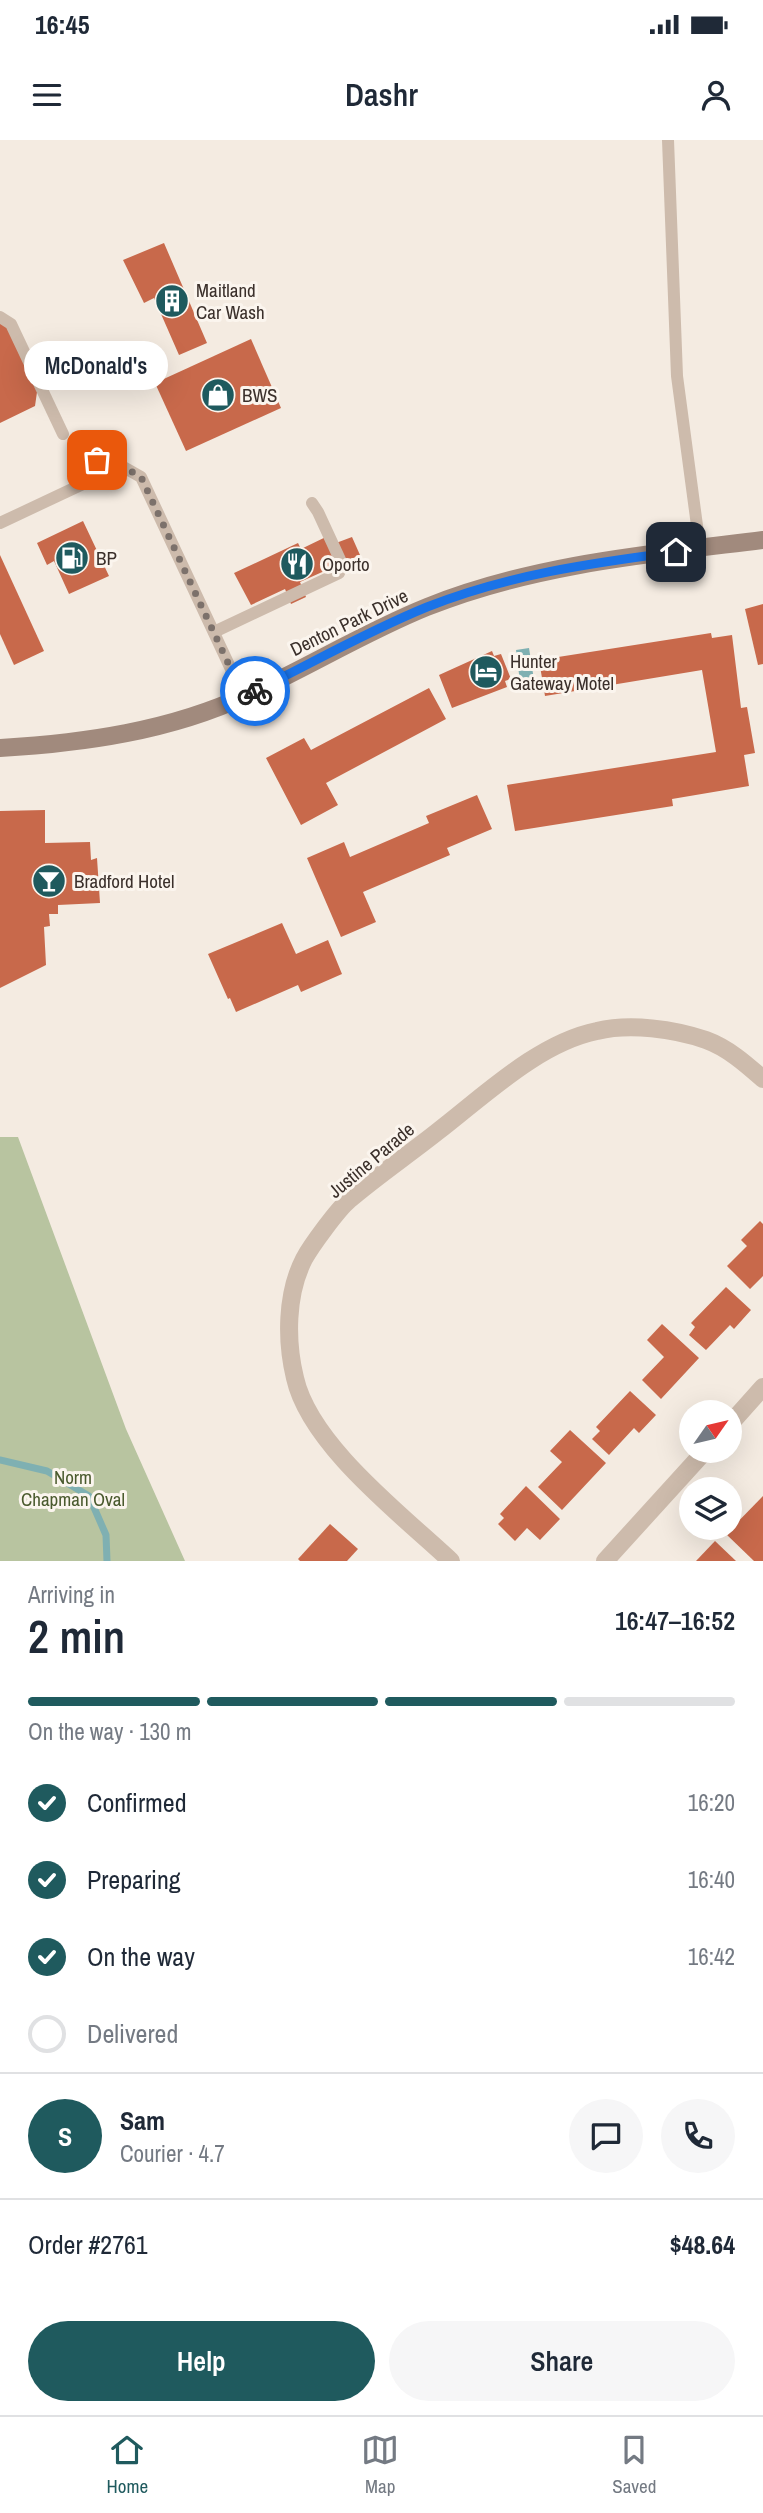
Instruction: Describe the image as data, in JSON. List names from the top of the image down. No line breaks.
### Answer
{"streets":{"main road":["Denton Park Drive"],"street":["Justine Parade"]},"parks":["Norm Chapman Oval"],"places":{"building":["Maitland Car Wash"],"shop":["BWS"],"other":["McDonald's"],"fuel station":["BP"],"restaurant":["Oporto"],"hotel":["Hunter Gateway Motel"],"bar":["Bradford Hotel"]},"north":"top right","page":{"status":"16:45","header":"Dashr","bubble":"McDonald's","heading":["2 min","Arriving in","16:47–16:52"],"panel":["Sam","Courier · 4.7","Order #2761","$48.64"],"bar":"On the way · 130 m","list":[["Confirmed","16:20"],["Preparing","16:40"],["On the way","16:42"],"Delivered"],"round":"S","buttons":["Help","Share"],"tabs":["Home","Map","Saved"]}}
